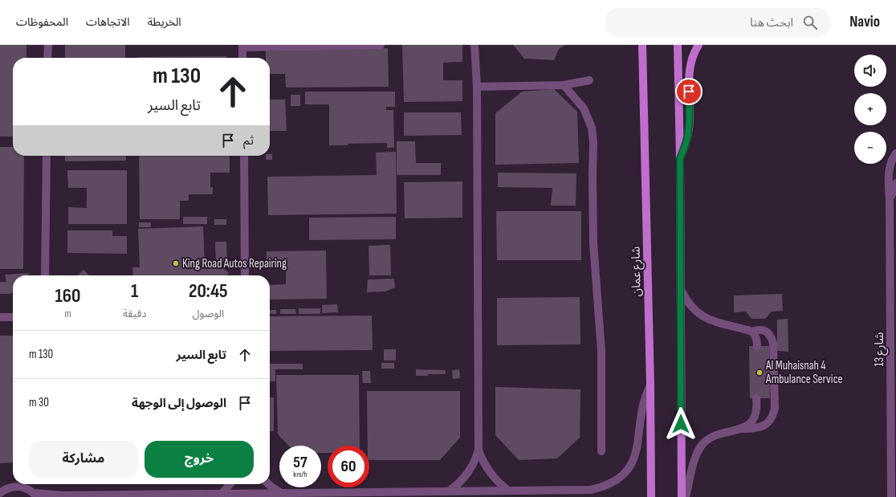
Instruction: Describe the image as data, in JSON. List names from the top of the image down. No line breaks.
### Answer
{"streets":{"main road":["شارع عمان"],"street":["شارع 13"]},"places":["King Road Autos Repairing","Al Muhaisnah 4 Ambulance Service"],"page":{"header":"Navio","search":"ابحث هنا","nav":["الخريطة","الاتجاهات","المحفوظات"],"map_buttons":["+","−"],"turn":["130 m","تابع السير"],"then":"ثم","eta":["20:45","الوصول","1","دقيقة","160","m"],"list":[{"name":"تابع السير","value":"130 m"},{"name":"الوصول إلى الوجهة","value":"30 m"}],"buttons":["خروج","مشاركة"],"speed":"57 km/h","limit":"60"}}
